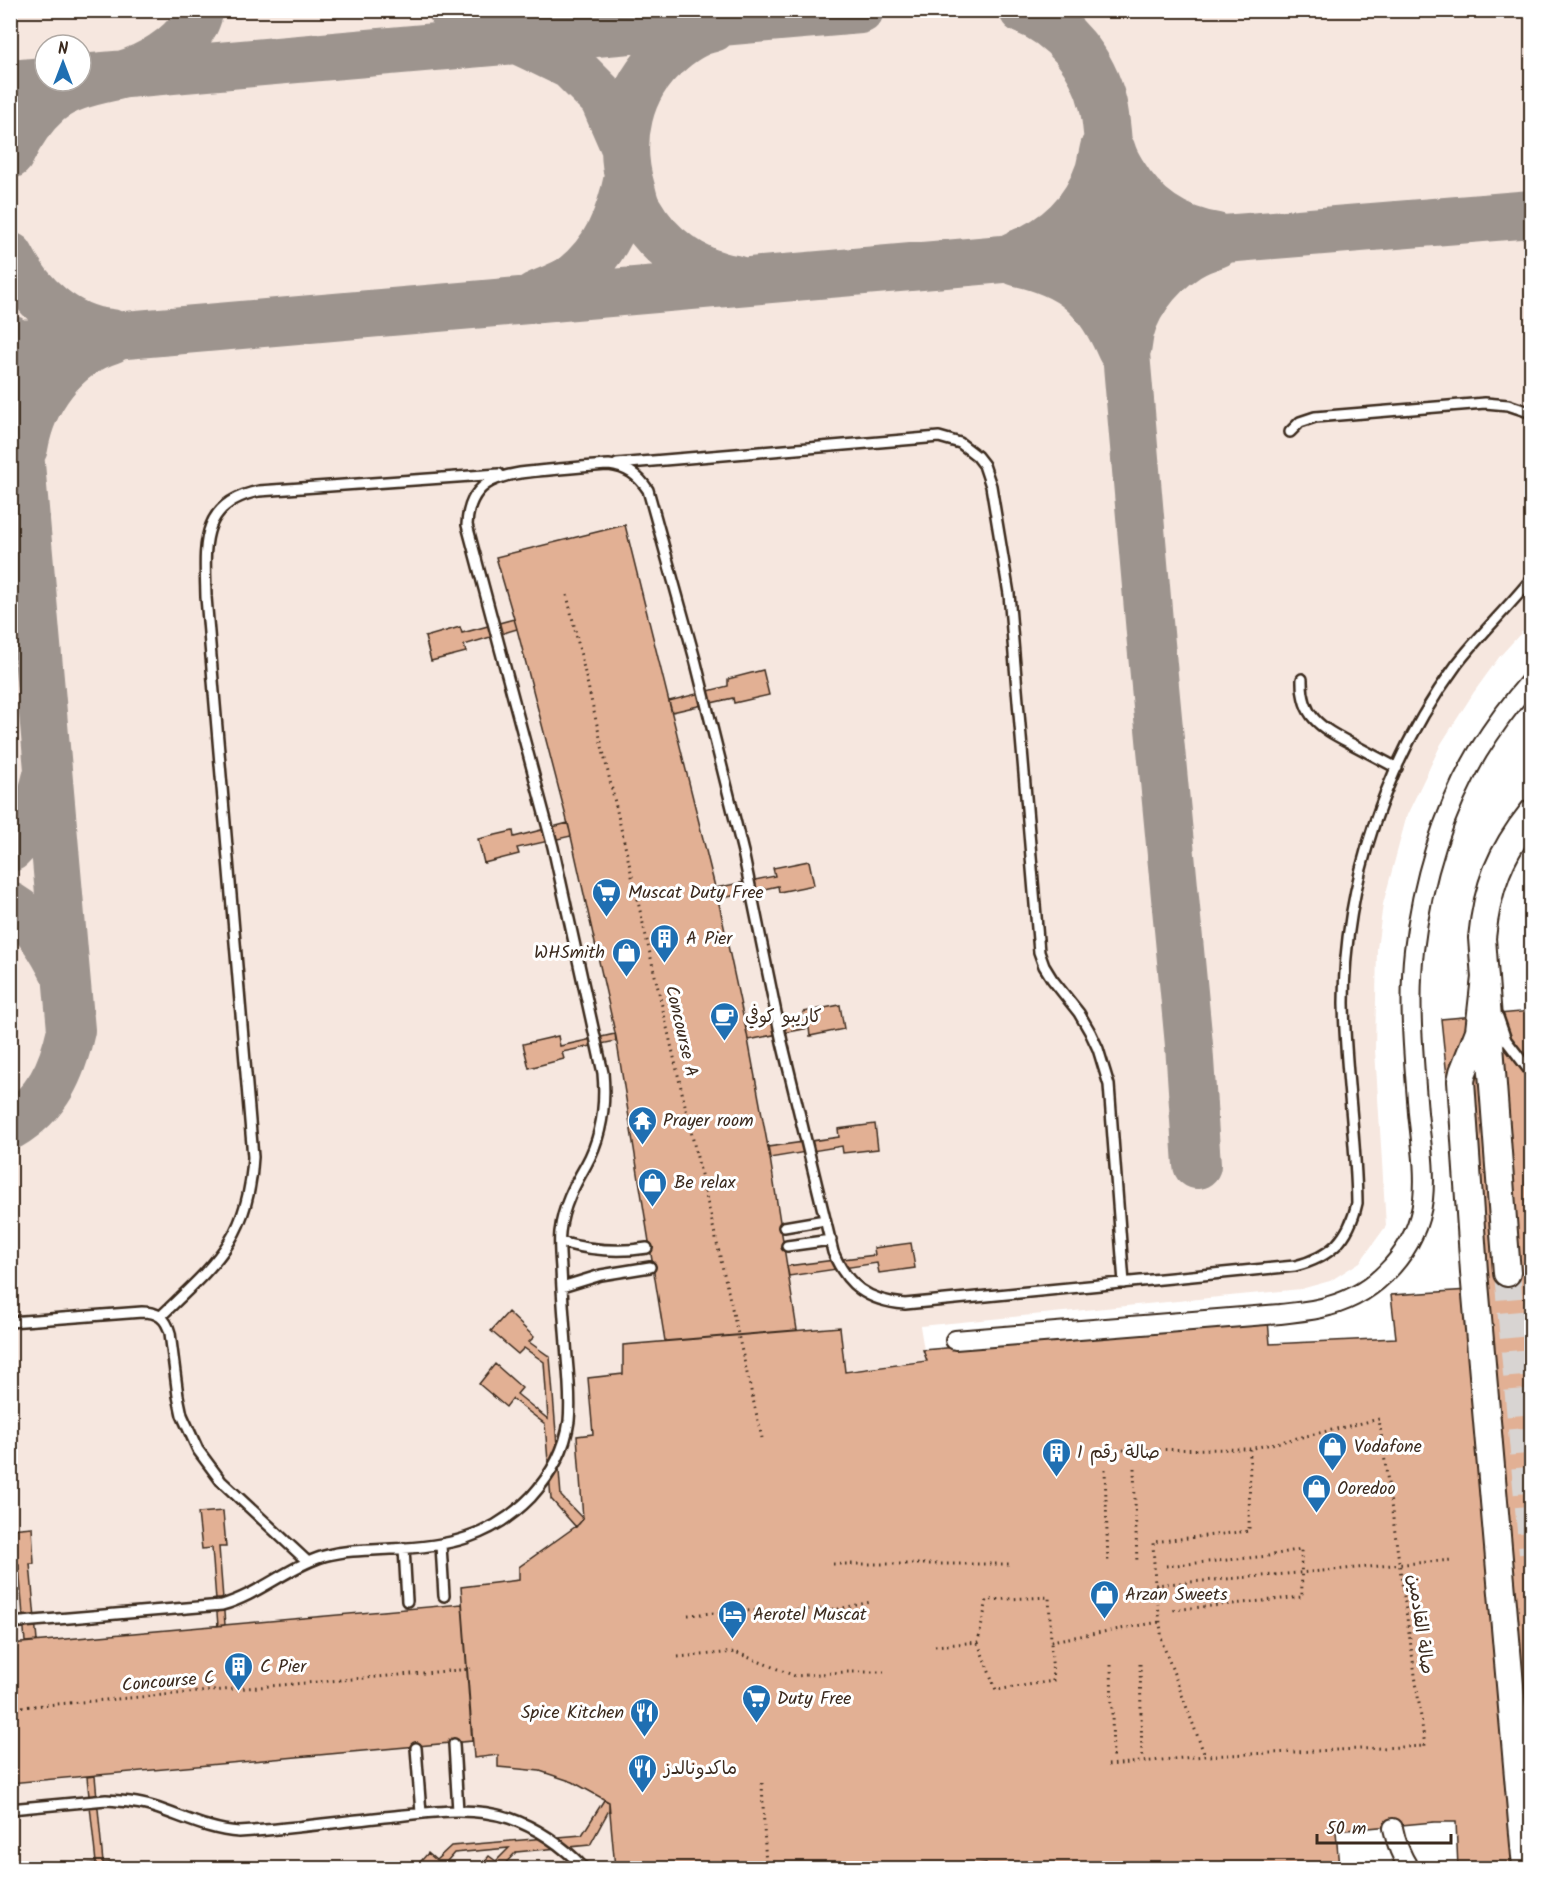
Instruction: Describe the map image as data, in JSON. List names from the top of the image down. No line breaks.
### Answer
{"streets":{"path":["Concourse A","صالة القادمين","Concourse C"]},"places":{"supermarket":["Muscat Duty Free","Duty Free"],"building":["A Pier","صالة رقم 1","C Pier"],"shop":["WHSmith","Be relax","Vodafone","Ooredoo","Arzan Sweets"],"cafe":["كاريبو كوفي"],"temple":["Prayer room"],"hotel":["Aerotel Muscat"],"restaurant":["Spice Kitchen","ماكدونالدز"]},"scale_bar":"50 m","north":"top"}
